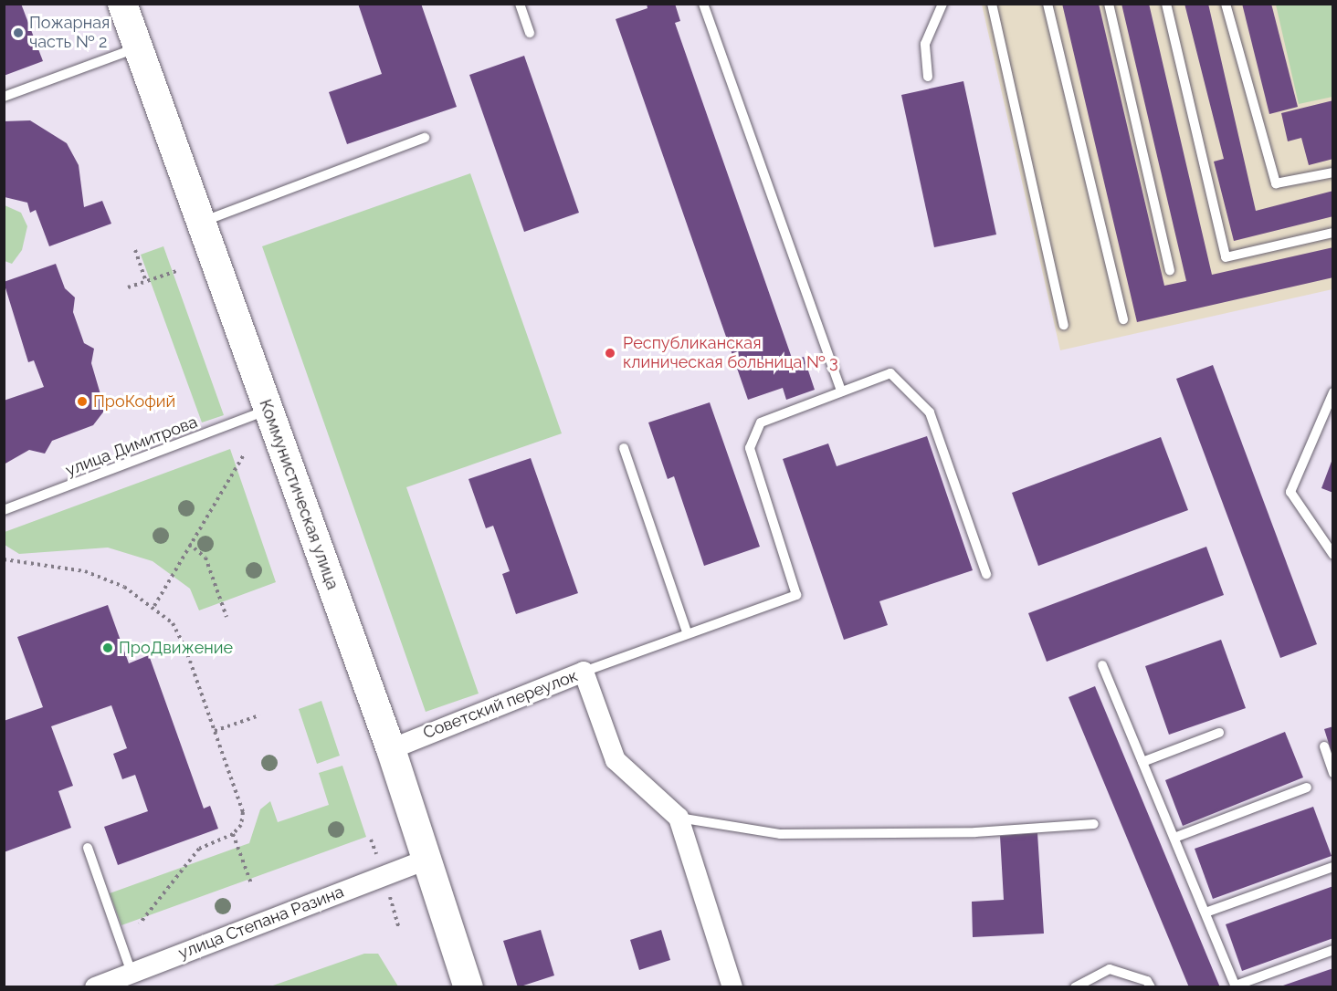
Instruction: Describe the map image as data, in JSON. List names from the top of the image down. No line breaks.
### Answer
{"streets":{"main road":["Коммунистическая улица"],"street":["Советский переулок","улица Степана Разина"],"lane":["улица Димитрова"]},"crossings":[["улица Димитрова","Коммунистическая улица"],["Коммунистическая улица","Советский переулок"],["Коммунистическая улица","улица Степана Разина"]],"places":["Пожарная часть № 2","Республиканская клиническая больница № 3","ПроКофий","ПроДвижение"]}
